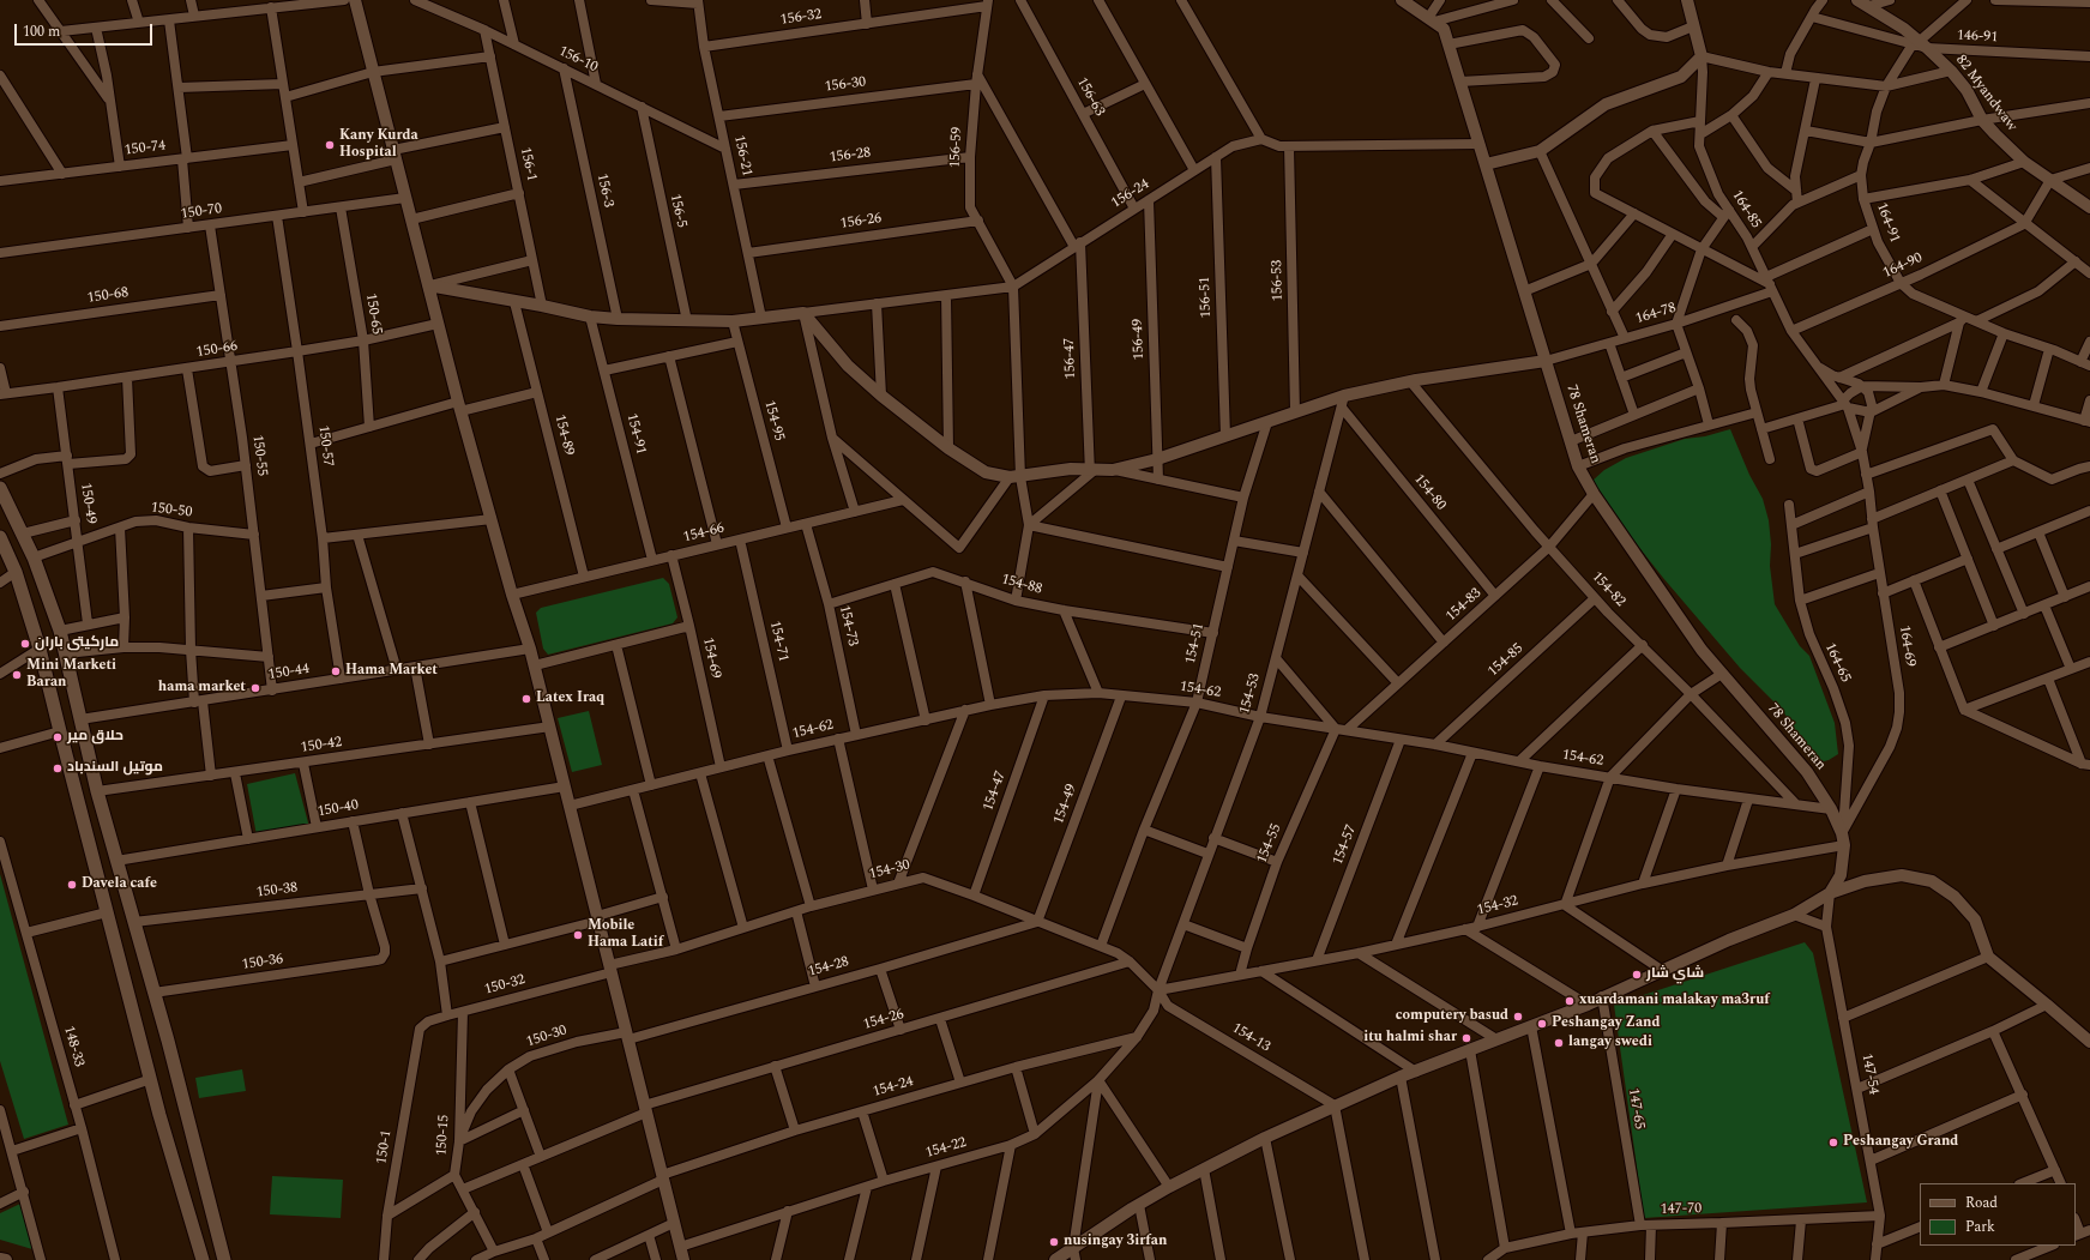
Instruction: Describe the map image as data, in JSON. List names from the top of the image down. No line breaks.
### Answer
{"streets":{"street":["156-32","146-91","156-10","156-30","82 Myandwaw","156-63","156-59","150-74","156-21","156-28","156-1","156-3","156-24","164-85","156-5","150-70","156-26","164-91","164-90","156-53","150-68","156-51","150-65","164-78","156-49","150-66","156-47","154-95","78 Shameran","154-91","154-89","150-57","150-55","154-80","150-49","150-50","154-66","154-88","154-82","154-83","154-73","154-71","154-51","164-69","154-69","154-85","164-65","150-44","154-62","154-53","150-42","154-47","154-49","150-40","154-55","154-57","154-30","150-38","154-32","150-36","154-28","150-32","154-26","150-30","154-13","148-33","147-54","154-24","147-65","150-15","150-1","154-22","147-70"]},"crossings":[["156-32","156-59"],["156-32","156-21"],["146-91","82 Myandwaw"],["156-10","156-21"],["156-10","156-1"],["156-10","156-3"],["156-10","156-5"],["156-30","156-59"],["156-30","156-21"],["156-63","156-24"],["156-59","156-28"],["156-59","156-24"],["156-59","156-26"],["156-21","156-28"],["156-21","156-26"],["156-24","156-51"],["156-24","156-49"],["156-24","156-47"],["164-85","164-90"],["164-85","164-78"],["164-85","164-69"],["150-70","150-65"],["150-70","150-57"],["150-70","150-55"],["164-91","164-90"],["164-91","164-78"],["150-68","150-55"],["150-65","150-66"],["164-78","78 Shameran"],["150-66","150-57"],["150-66","150-55"],["150-66","150-49"],["154-95","154-66"],["78 Shameran","154-83"],["78 Shameran","164-69"],["78 Shameran","164-65"],["78 Shameran","154-62"],["78 Shameran","154-32"],["78 Shameran","147-54"],["154-91","154-66"],["154-89","154-66"],["150-57","150-44"],["150-55","150-50"],["150-55","150-44"],["154-80","154-83"],["154-80","154-53"],["150-49","150-50"],["154-66","154-73"],["154-66","154-71"],["154-66","154-69"],["154-88","154-73"],["154-88","154-51"],["154-82","154-83"],["154-82","154-85"],["154-82","154-62"],["154-83","154-62"],["154-73","154-62"],["154-71","154-62"],["154-51","154-62"],["154-51","154-30"],["164-69","164-65"],["154-69","154-62"],["154-85","154-62"],["154-62","154-53"],["154-62","154-47"],["154-62","154-49"],["154-62","154-55"],["154-62","154-57"],["154-53","154-30"],["154-53","154-32"],["154-53","154-13"],["154-53","154-22"],["154-47","154-30"],["154-49","154-30"],["154-49","154-28"],["154-55","154-32"],["154-57","154-32"],["154-30","154-32"],["154-30","154-28"],["154-30","150-32"],["154-30","154-26"],["154-30","154-13"],["154-30","154-22"],["150-38","150-36"],["154-32","154-13"],["154-32","154-22"],["154-28","150-30"],["150-32","150-15"],["150-32","150-1"],["154-26","150-15"],["150-30","150-15"],["154-13","154-22"],["147-54","147-70"],["154-24","150-15"],["154-24","154-22"],["147-65","147-70"]],"places":["Kany Kurda Hospital","ماركيتى باران","Hama Market","Mini Marketi Baran","hama market","Latex Iraq","حلاق میر","موتيل السندباد","Davela cafe","Mobile Hama Latif","شاي شار","xuardamani malakay ma3ruf","computery basud","Peshangay Zand","itu halmi shar","langay swedi","Peshangay Grand","nusingay 3irfan"],"legend":["Road","Park"],"scale_bar":"100 m"}
